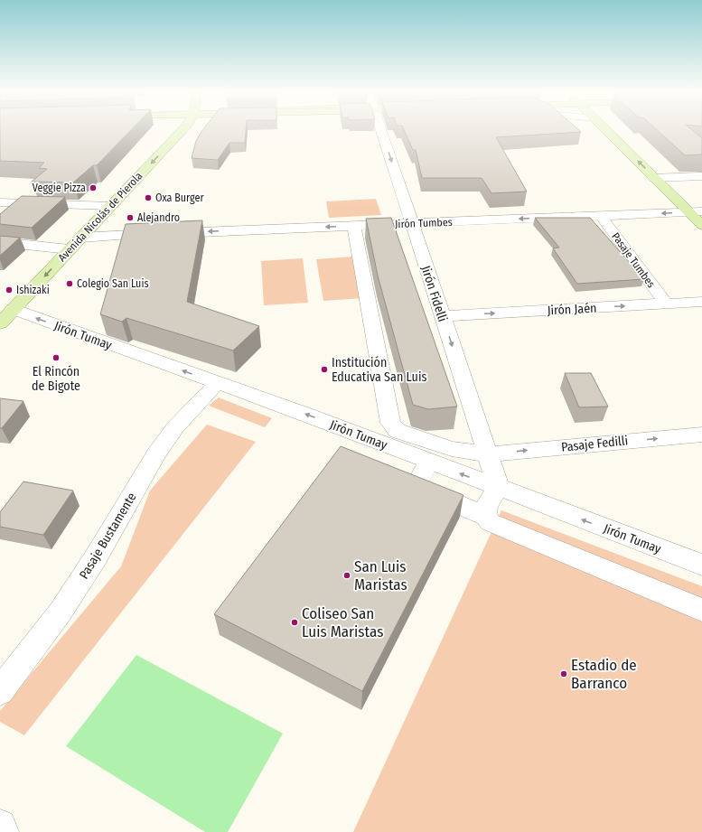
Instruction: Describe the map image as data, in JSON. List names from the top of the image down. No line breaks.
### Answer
{"streets":{"main road":["Avenida Nicolás de Pierola"],"street":["Jirón Tumbes","Pasaje Tumbes","Jirón Fidelli","Jirón Jaén","Jirón Tumay","Pasaje Fedilli","Pasaje Bustamente"]},"crossings":[["Avenida Nicolás de Pierola","Jirón Tumbes"],["Avenida Nicolás de Pierola","Jirón Tumay"],["Jirón Tumbes","Pasaje Tumbes"],["Jirón Tumbes","Jirón Fidelli"],["Jirón Tumbes","Pasaje Fedilli"],["Pasaje Tumbes","Jirón Jaén"],["Jirón Fidelli","Jirón Jaén"],["Jirón Fidelli","Jirón Tumay"],["Jirón Fidelli","Pasaje Fedilli"],["Jirón Tumay","Pasaje Bustamente"]],"one_way":["Avenida Nicolás de Pierola","Jirón Tumbes","Jirón Fidelli","Jirón Jaén","Pasaje Fedilli"],"places":["Veggie Pizza","Oxa Burger","Alejandro","Colegio San Luis","Ishizaki","El Rincón de Bigote","Institución Educativa San Luis","San Luis Maristas","Coliseo San Luis Maristas","Estadio de Barranco"]}
